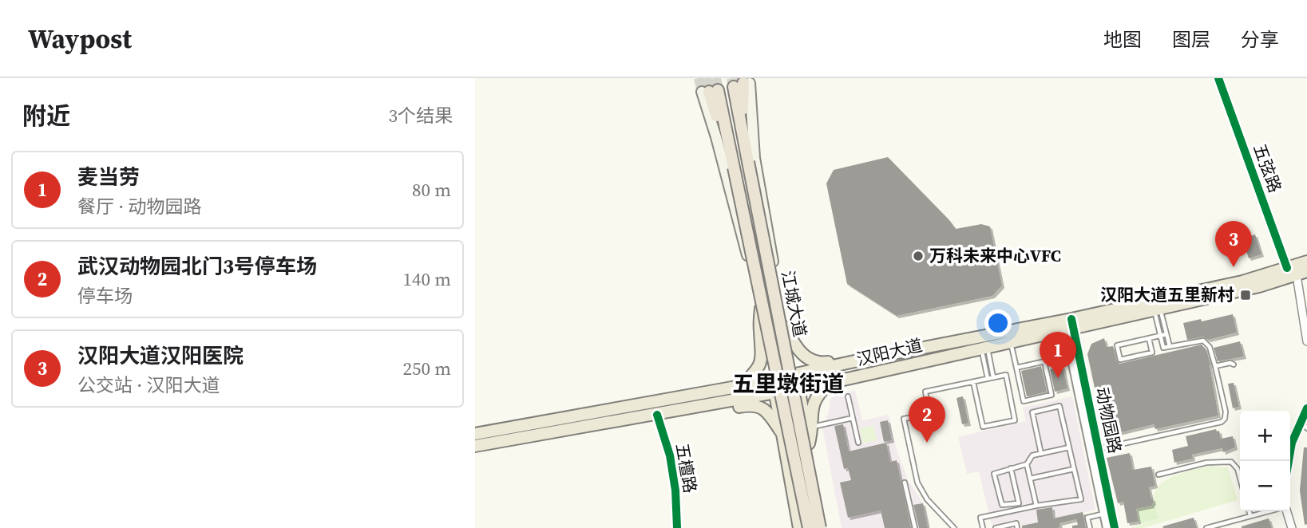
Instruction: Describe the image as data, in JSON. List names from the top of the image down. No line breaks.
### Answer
{"streets":{"highway":["江城大道"],"main road":["汉阳大道"],"street":["五弦路","动物园路","五檀路"]},"crossings":[["五弦路","汉阳大道"],["江城大道","汉阳大道"],["汉阳大道","动物园路"],["汉阳大道","五檀路"]],"districts":["五里墩街道"],"places":{"other":["万科未来中心VFC"],"transit":["汉阳大道五里新村"]},"page":{"header":"Waypost","nav":["地图","图层","分享"],"heading":["附近","3个结果"],"list":[{"mark":"1","name":"麦当劳","note":"餐厅 · 动物园路","value":"80 m"},{"mark":"2","name":"武汉动物园北门3号停车场","note":"停车场","value":"140 m"},{"mark":"3","name":"汉阳大道汉阳医院","note":"公交站 · 汉阳大道","value":"250 m"}],"pins":["3","1","2"],"map_buttons":["+","−"]}}
